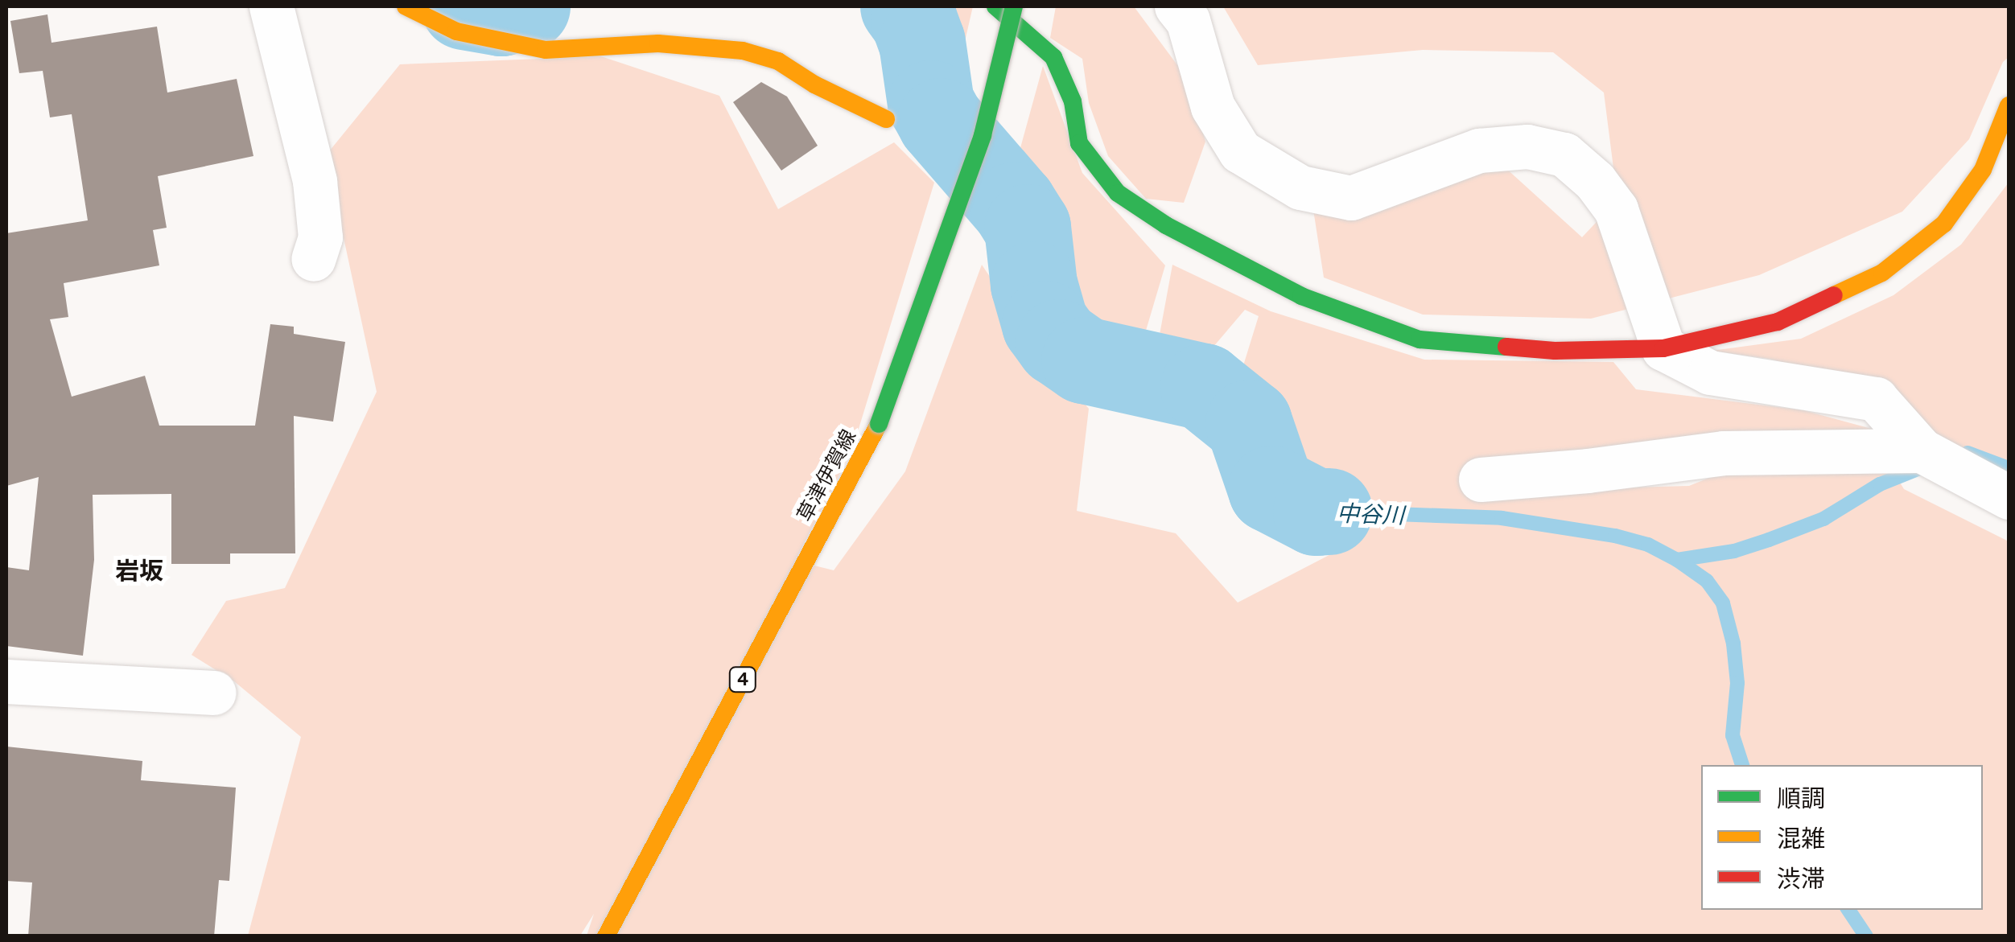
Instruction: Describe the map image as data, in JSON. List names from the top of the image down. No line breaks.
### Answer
{"streets":{"street":["草津伊賀線","4"]},"districts":["岩坂"],"water":["中谷川"],"legend":["順調","混雑","渋滞"]}
